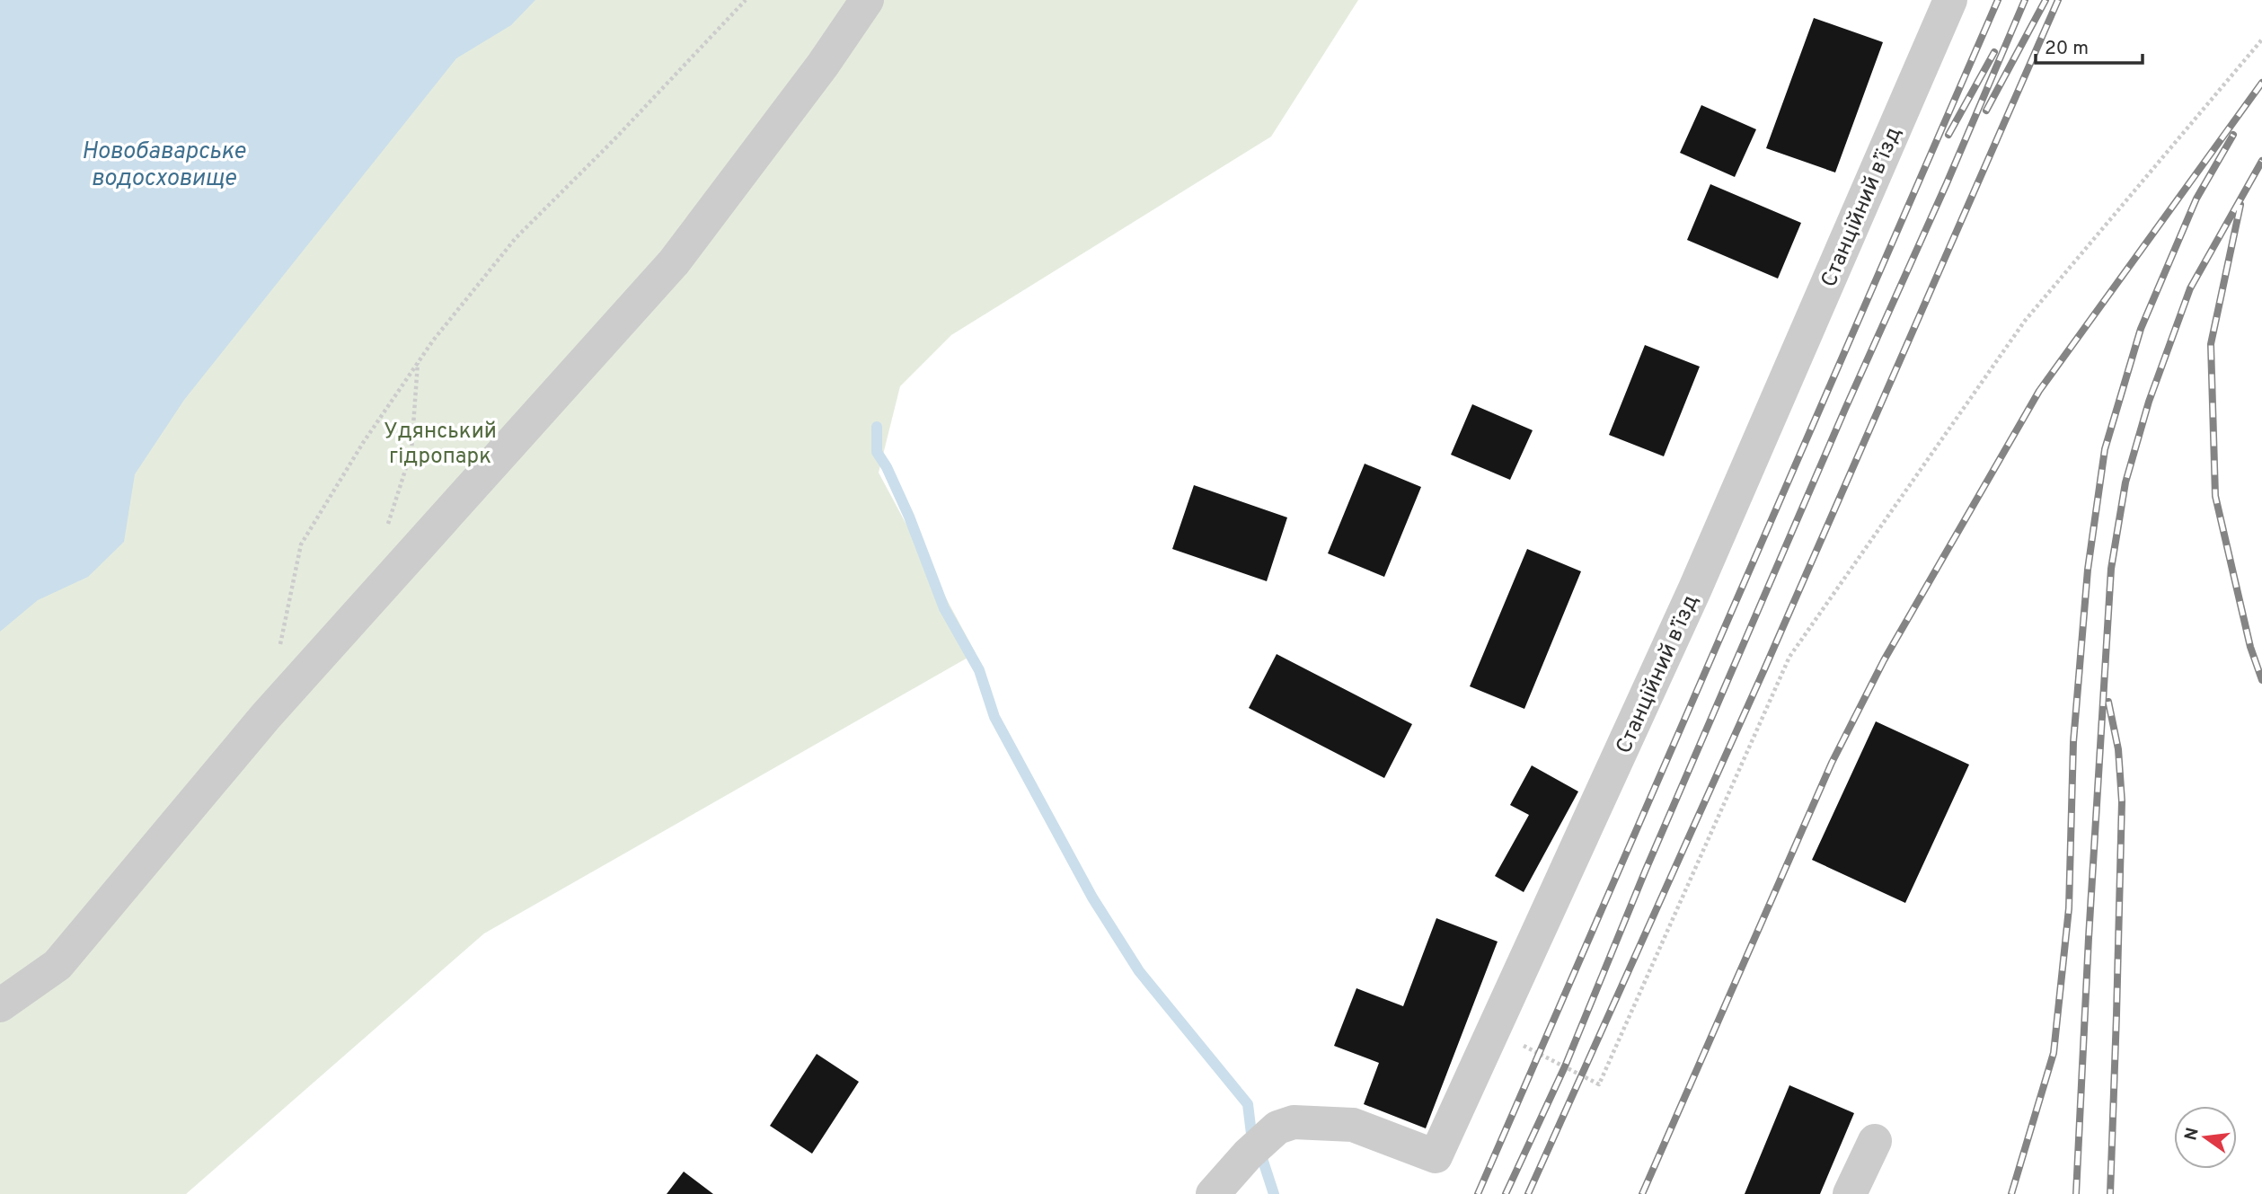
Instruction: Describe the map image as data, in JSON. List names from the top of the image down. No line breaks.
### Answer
{"streets":{"street":["Станційний в’їзд"]},"water":["Новобаварське водосховище"],"parks":["Удянський гідропарк"],"scale_bar":"20 m","north":"left"}
